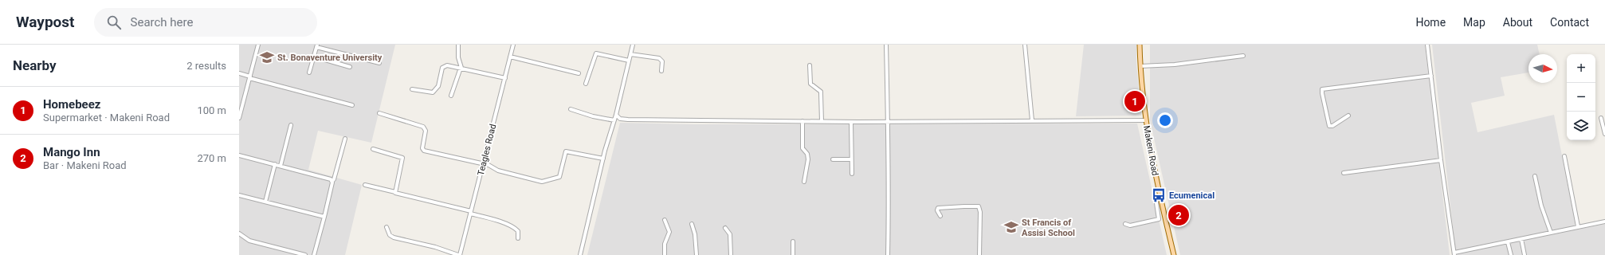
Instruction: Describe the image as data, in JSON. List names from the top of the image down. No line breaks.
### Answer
{"streets":{"main road":["Makeni Road"],"street":["Teagles Road"]},"places":{"school or university":["St. Bonaventure University","St Francis of Assisi School"],"bus stop":["Ecumenical"]},"north":"right","page":{"header":"Waypost","search":"Search here","nav":["Home","Map","About","Contact"],"heading":["Nearby","2 results"],"map_buttons":["+","−"],"list":[{"mark":"1","name":"Homebeez","note":"Supermarket · Makeni Road","value":"100 m"},{"mark":"2","name":"Mango Inn","note":"Bar · Makeni Road","value":"270 m"}],"pins":["1","2"]}}
